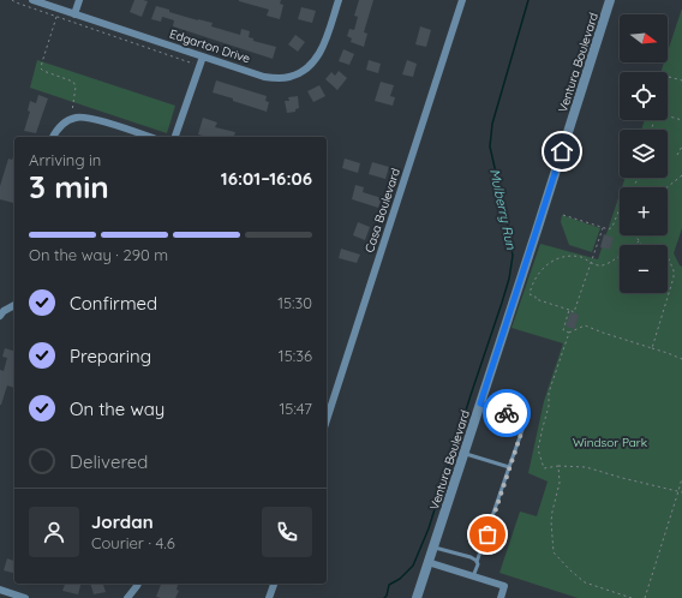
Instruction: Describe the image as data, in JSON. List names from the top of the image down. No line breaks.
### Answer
{"streets":{"street":["Edgarton Drive","Ventura Boulevard","Casa Boulevard"]},"water":["Mulberry Run"],"parks":["Windsor Park"],"north":"right","page":{"map_buttons":["+","−"],"heading":["3 min","Arriving in","16:01–16:06"],"panel":["Jordan","Courier · 4.6"],"bar":"On the way · 290 m","list":[["Confirmed","15:30"],["Preparing","15:36"],["On the way","15:47"],"Delivered"]}}
